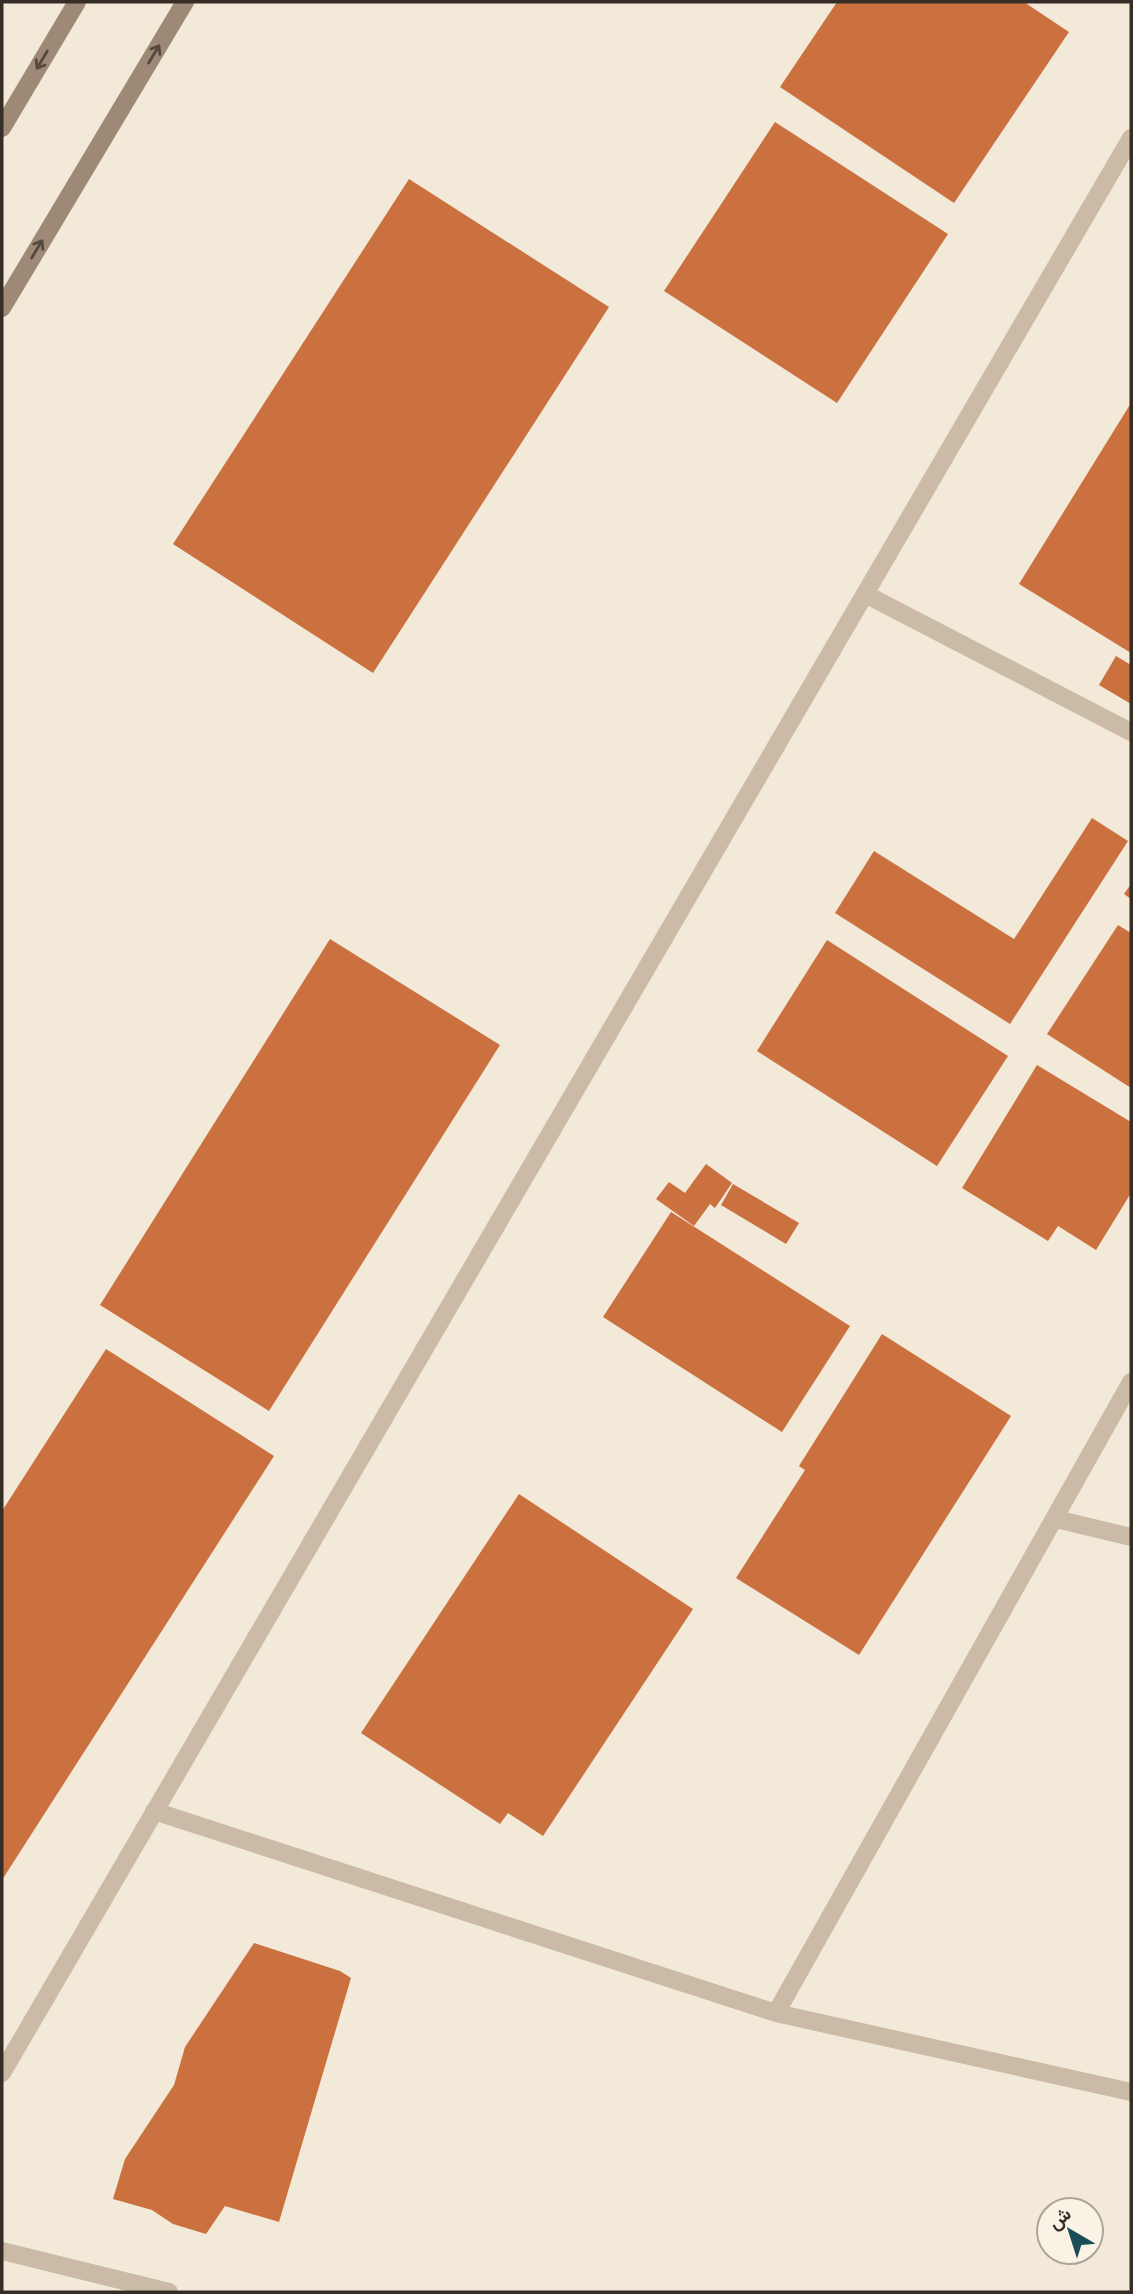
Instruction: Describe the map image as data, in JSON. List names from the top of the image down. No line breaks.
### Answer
{"north":"top left"}
